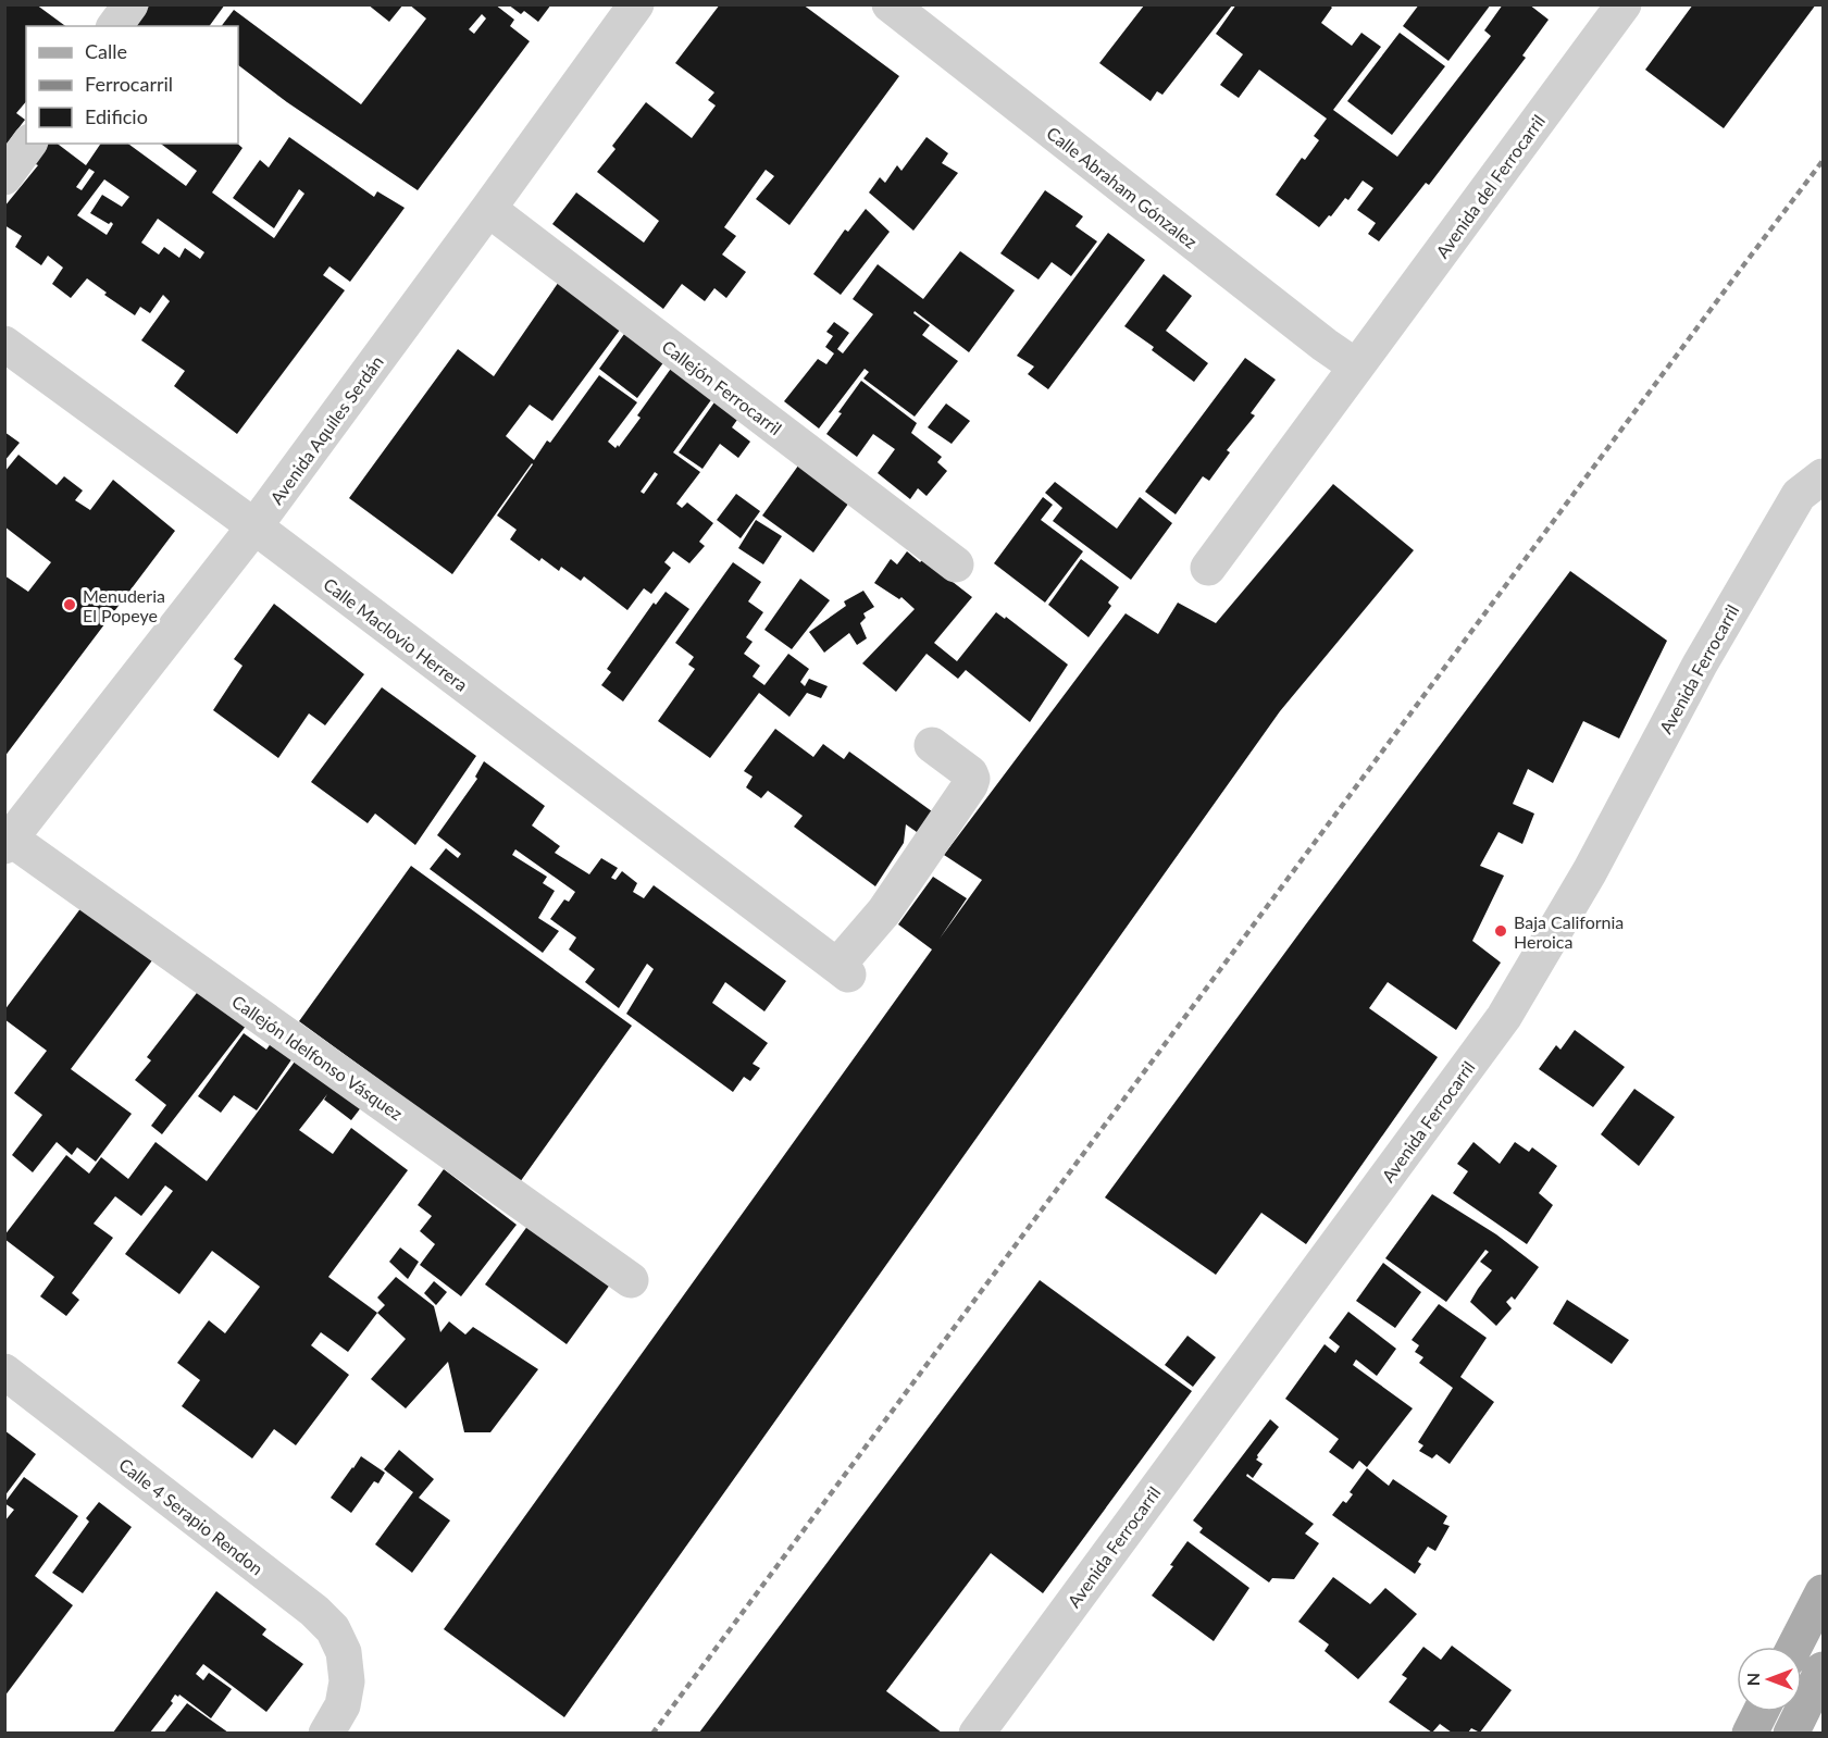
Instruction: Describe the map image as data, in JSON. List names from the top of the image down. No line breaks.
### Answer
{"streets":{"street":["Avenida del Ferrocarril","Calle Abraham Gónzalez","Callejón Ferrocarril","Avenida Aquiles Serdán","Calle Maclovio Herrera","Avenida Ferrocarril","Callejón Idelfonso Vásquez","Calle 4 Serapio Rendon"]},"crossings":[["Avenida del Ferrocarril","Calle Abraham Gónzalez"],["Callejón Ferrocarril","Avenida Aquiles Serdán"],["Avenida Aquiles Serdán","Calle Maclovio Herrera"],["Avenida Aquiles Serdán","Callejón Idelfonso Vásquez"]],"places":["Menuderia El Popeye","Baja California Heroica"],"legend":["Calle","Ferrocarril","Edificio"],"north":"left"}
